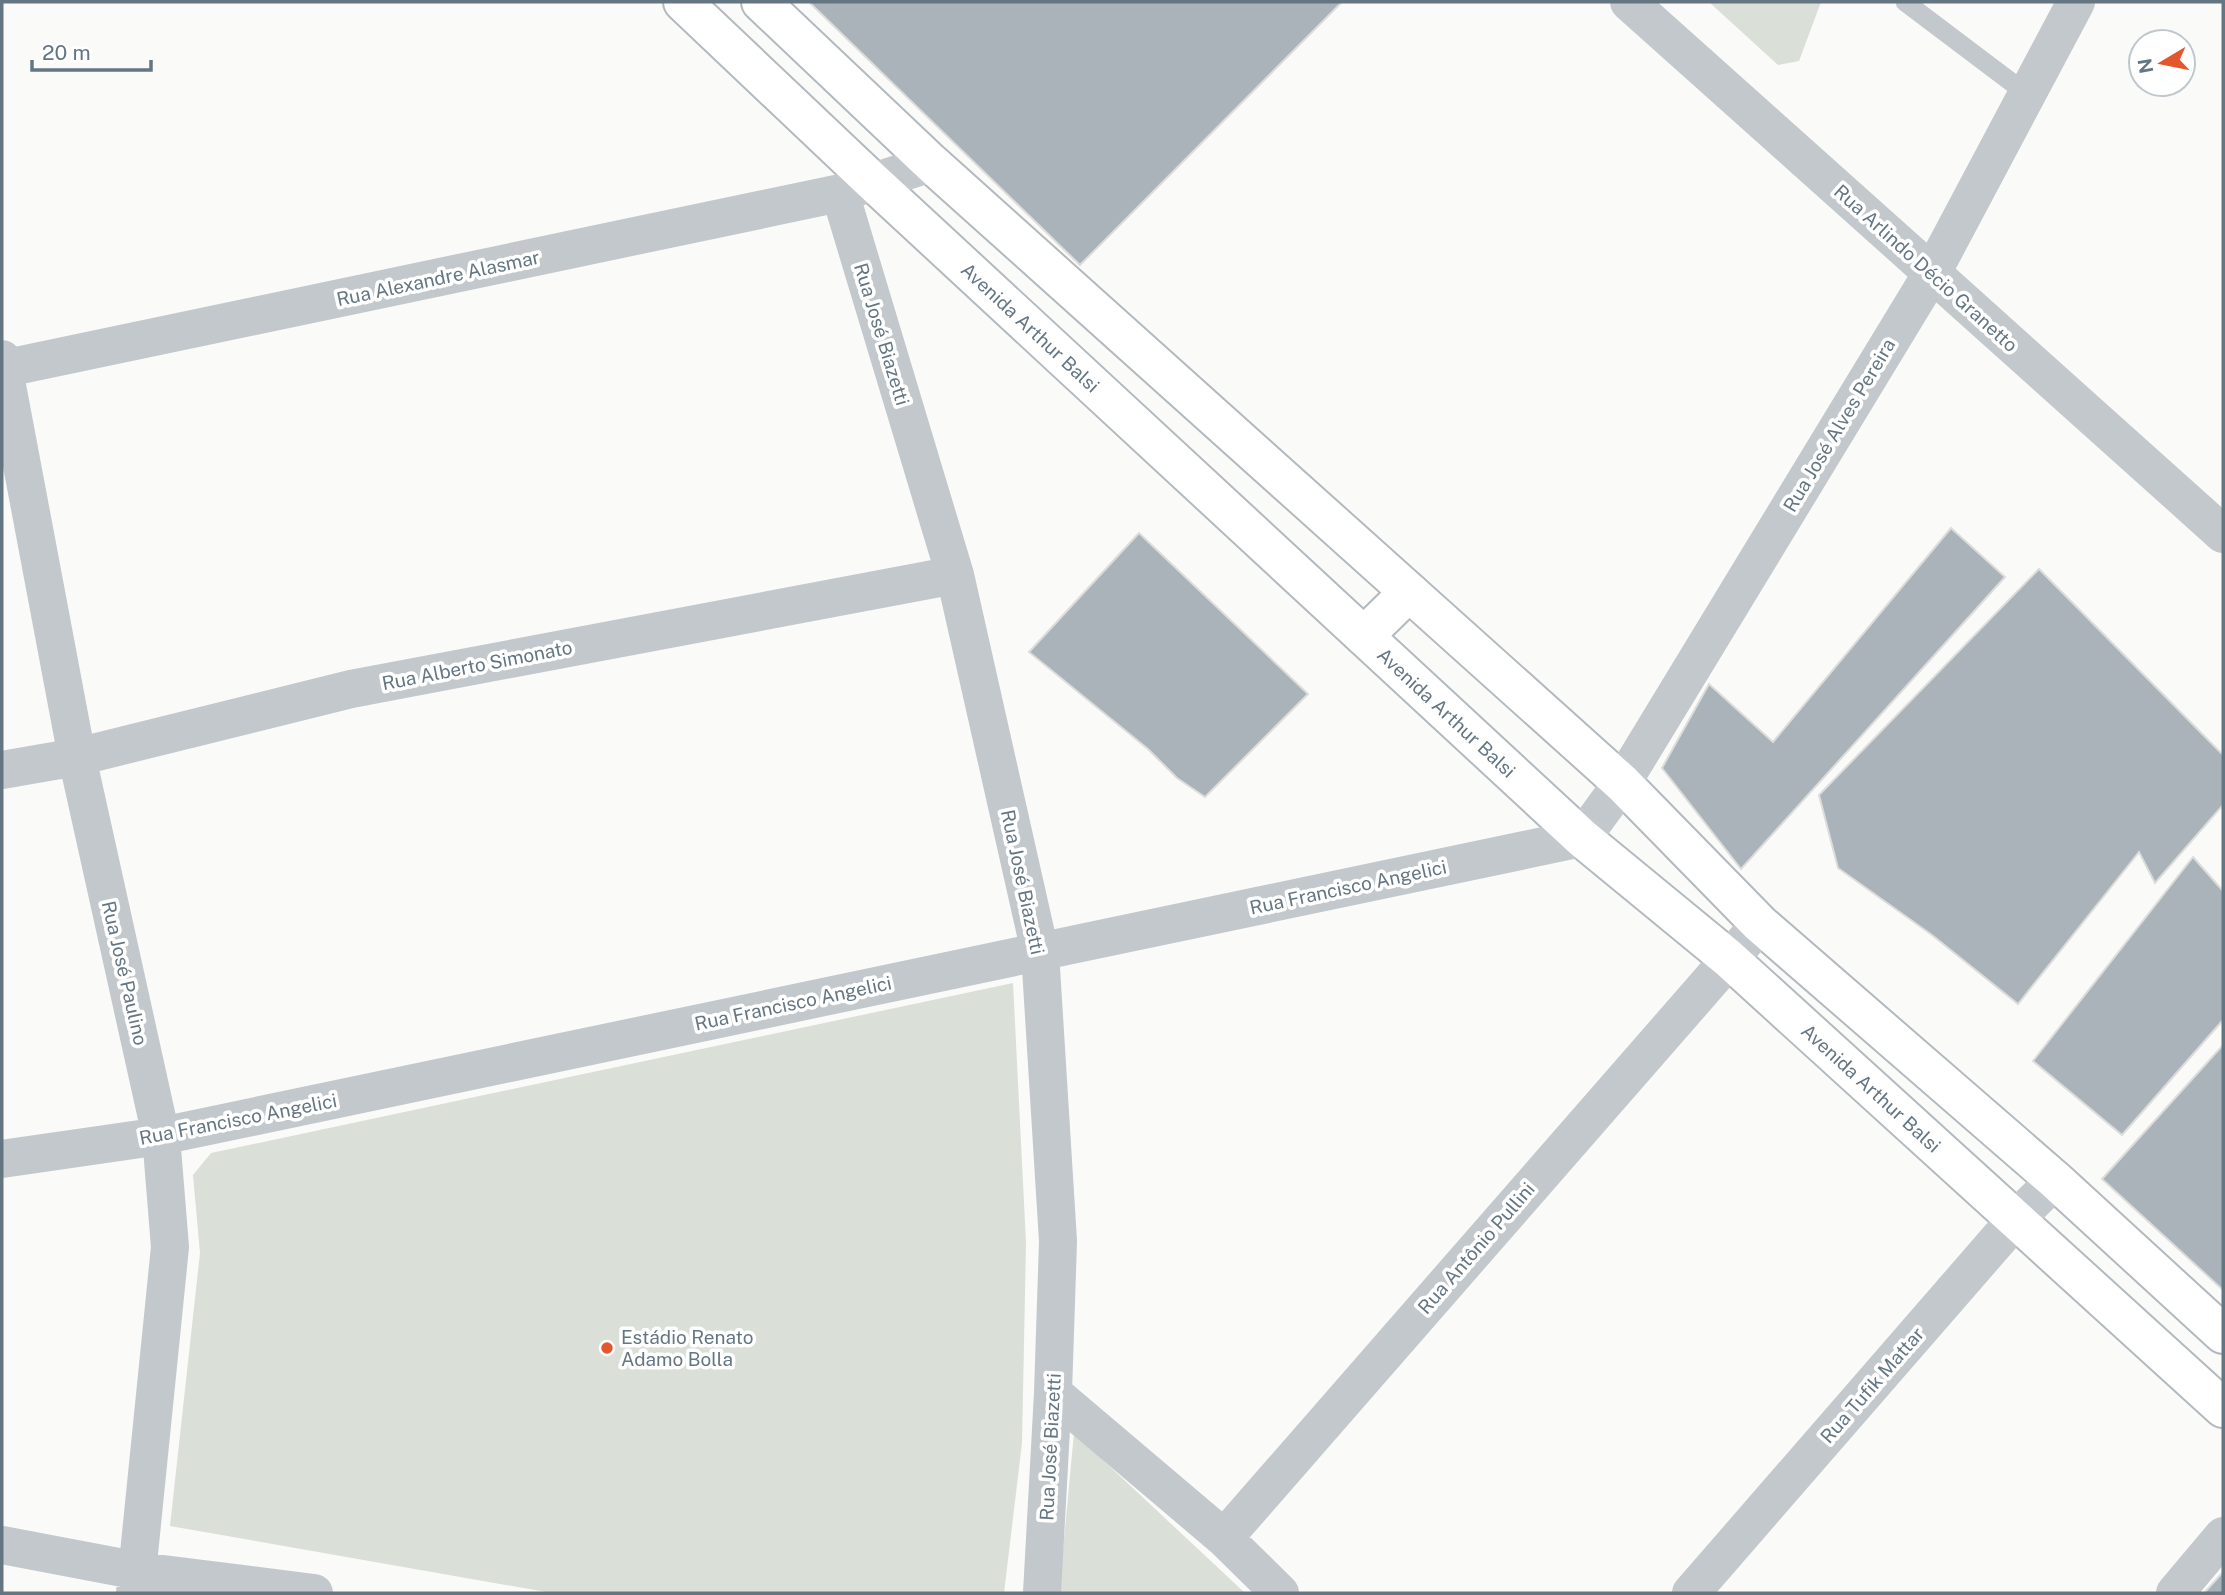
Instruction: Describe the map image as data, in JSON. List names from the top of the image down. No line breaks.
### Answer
{"streets":{"main road":["Avenida Arthur Balsi"],"street":["Rua Arlindo Décio Granetto","Rua Alexandre Alasmar","Rua José Biazetti","Rua José Alves Pereira","Rua Alberto Simonato","Rua Francisco Angelici","Rua José Paulino","Rua Antônio Pullini","Rua Tufik Mattar"]},"crossings":[["Rua Arlindo Décio Granetto","Rua José Alves Pereira"],["Rua Alexandre Alasmar","Avenida Arthur Balsi"],["Rua Alexandre Alasmar","Rua José Biazetti"],["Rua Alexandre Alasmar","Rua José Paulino"],["Avenida Arthur Balsi","Rua José Biazetti"],["Avenida Arthur Balsi","Rua José Alves Pereira"],["Avenida Arthur Balsi","Rua Francisco Angelici"],["Avenida Arthur Balsi","Rua Antônio Pullini"],["Avenida Arthur Balsi","Rua Tufik Mattar"],["Rua José Biazetti","Rua Alberto Simonato"],["Rua José Biazetti","Rua Francisco Angelici"],["Rua José Alves Pereira","Rua Francisco Angelici"],["Rua Alberto Simonato","Rua José Paulino"],["Rua Francisco Angelici","Rua José Paulino"]],"places":["Estádio Renato Adamo Bolla"],"scale_bar":"20 m","north":"left"}
